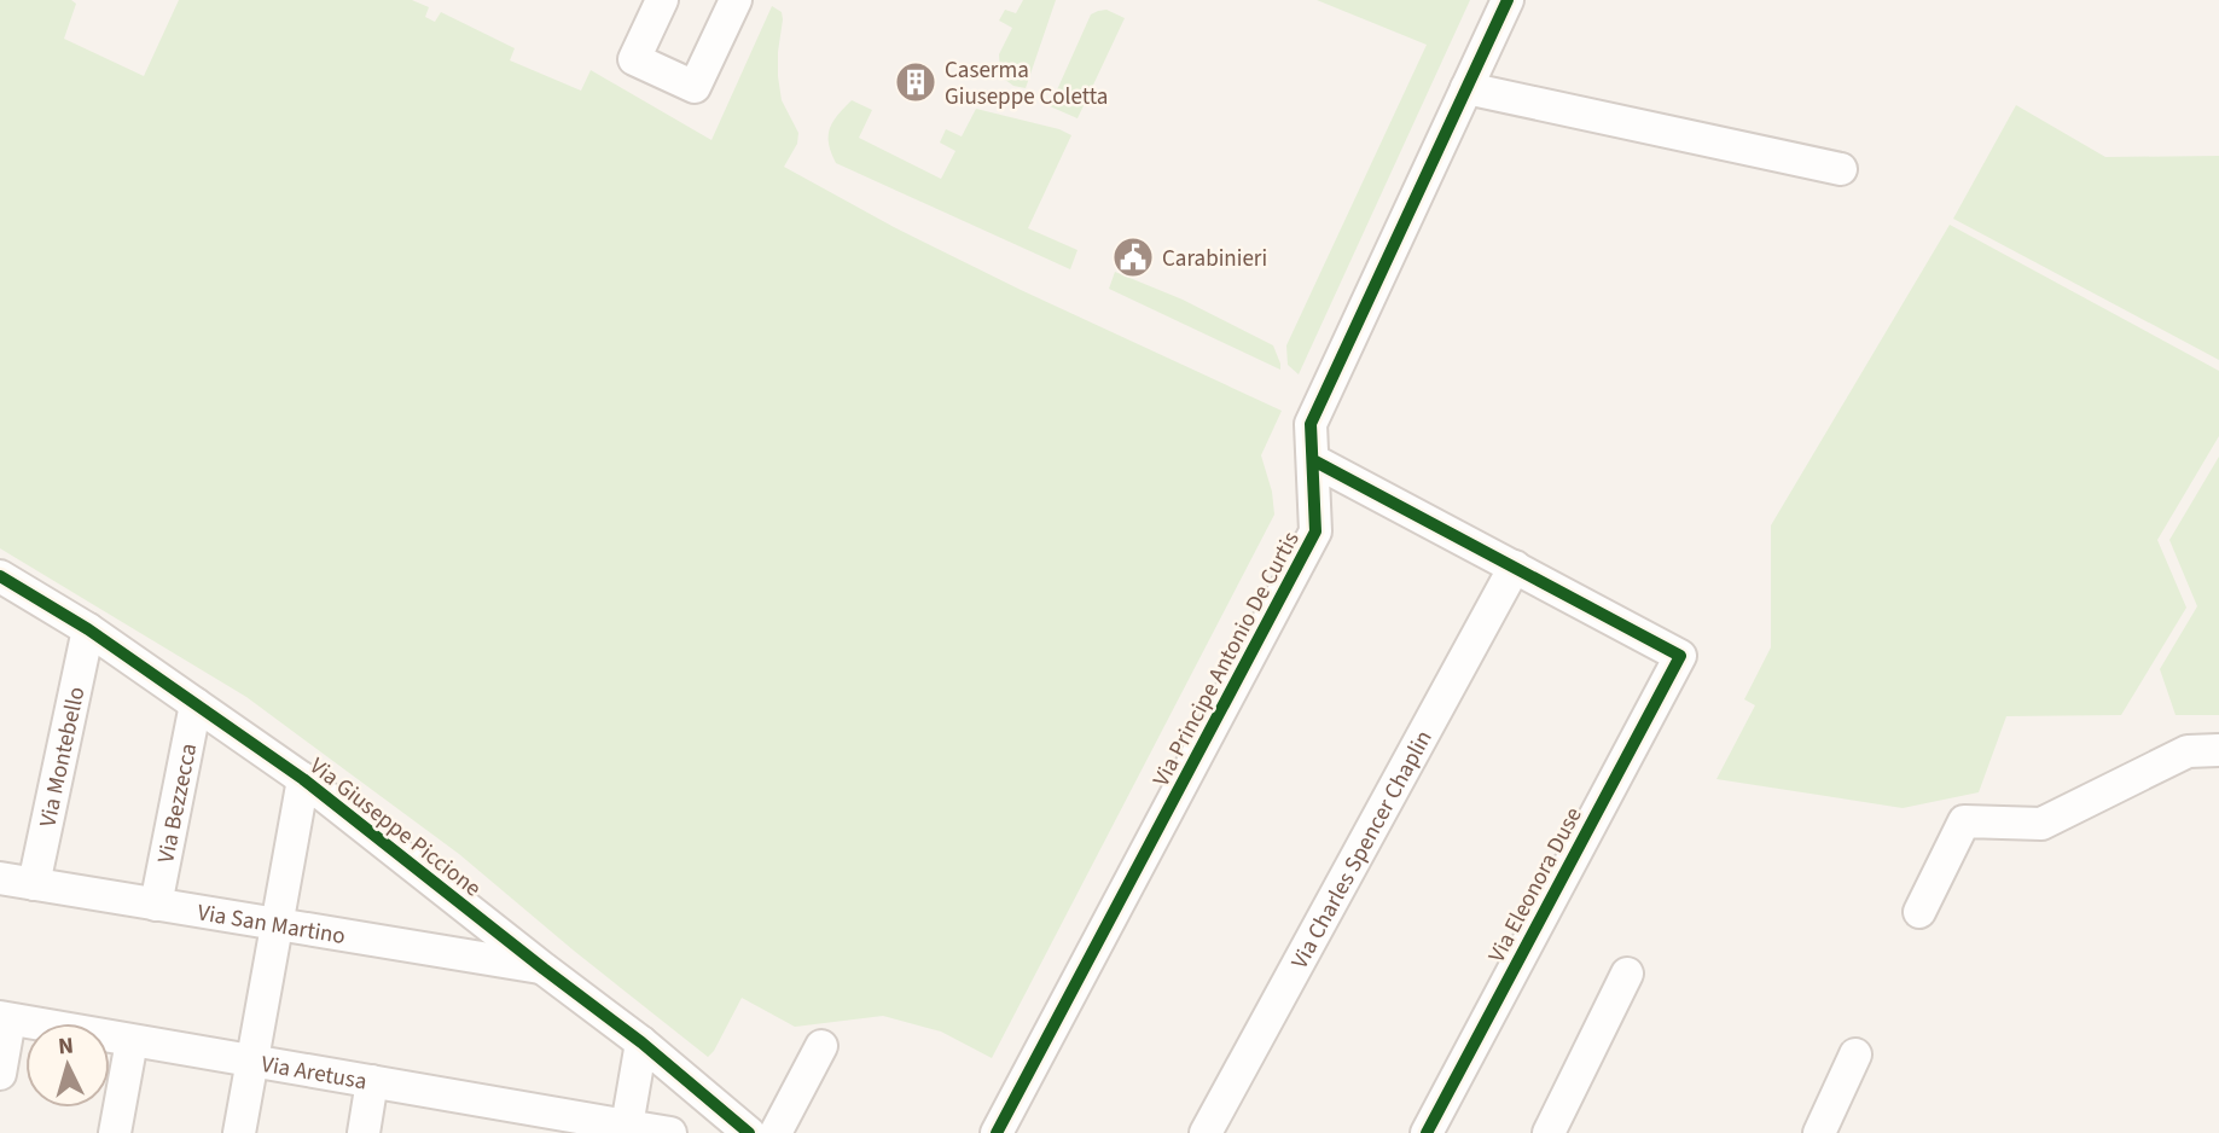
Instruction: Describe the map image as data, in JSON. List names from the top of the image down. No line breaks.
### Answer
{"streets":{"street":["Via Principe Antonio De Curtis","Via Montebello","Via Bezzecca","Via Giuseppe Piccione","Via Charles Spencer Chaplin","Via Eleonora Duse","Via San Martino","Via Aretusa"]},"crossings":[["Via Montebello","Via Giuseppe Piccione"],["Via Montebello","Via San Martino"],["Via Bezzecca","Via Giuseppe Piccione"],["Via Bezzecca","Via San Martino"],["Via Giuseppe Piccione","Via San Martino"],["Via Charles Spencer Chaplin","Via Eleonora Duse"]],"places":{"building":["Caserma Giuseppe Coletta"],"public building":["Carabinieri"]},"north":"top"}
